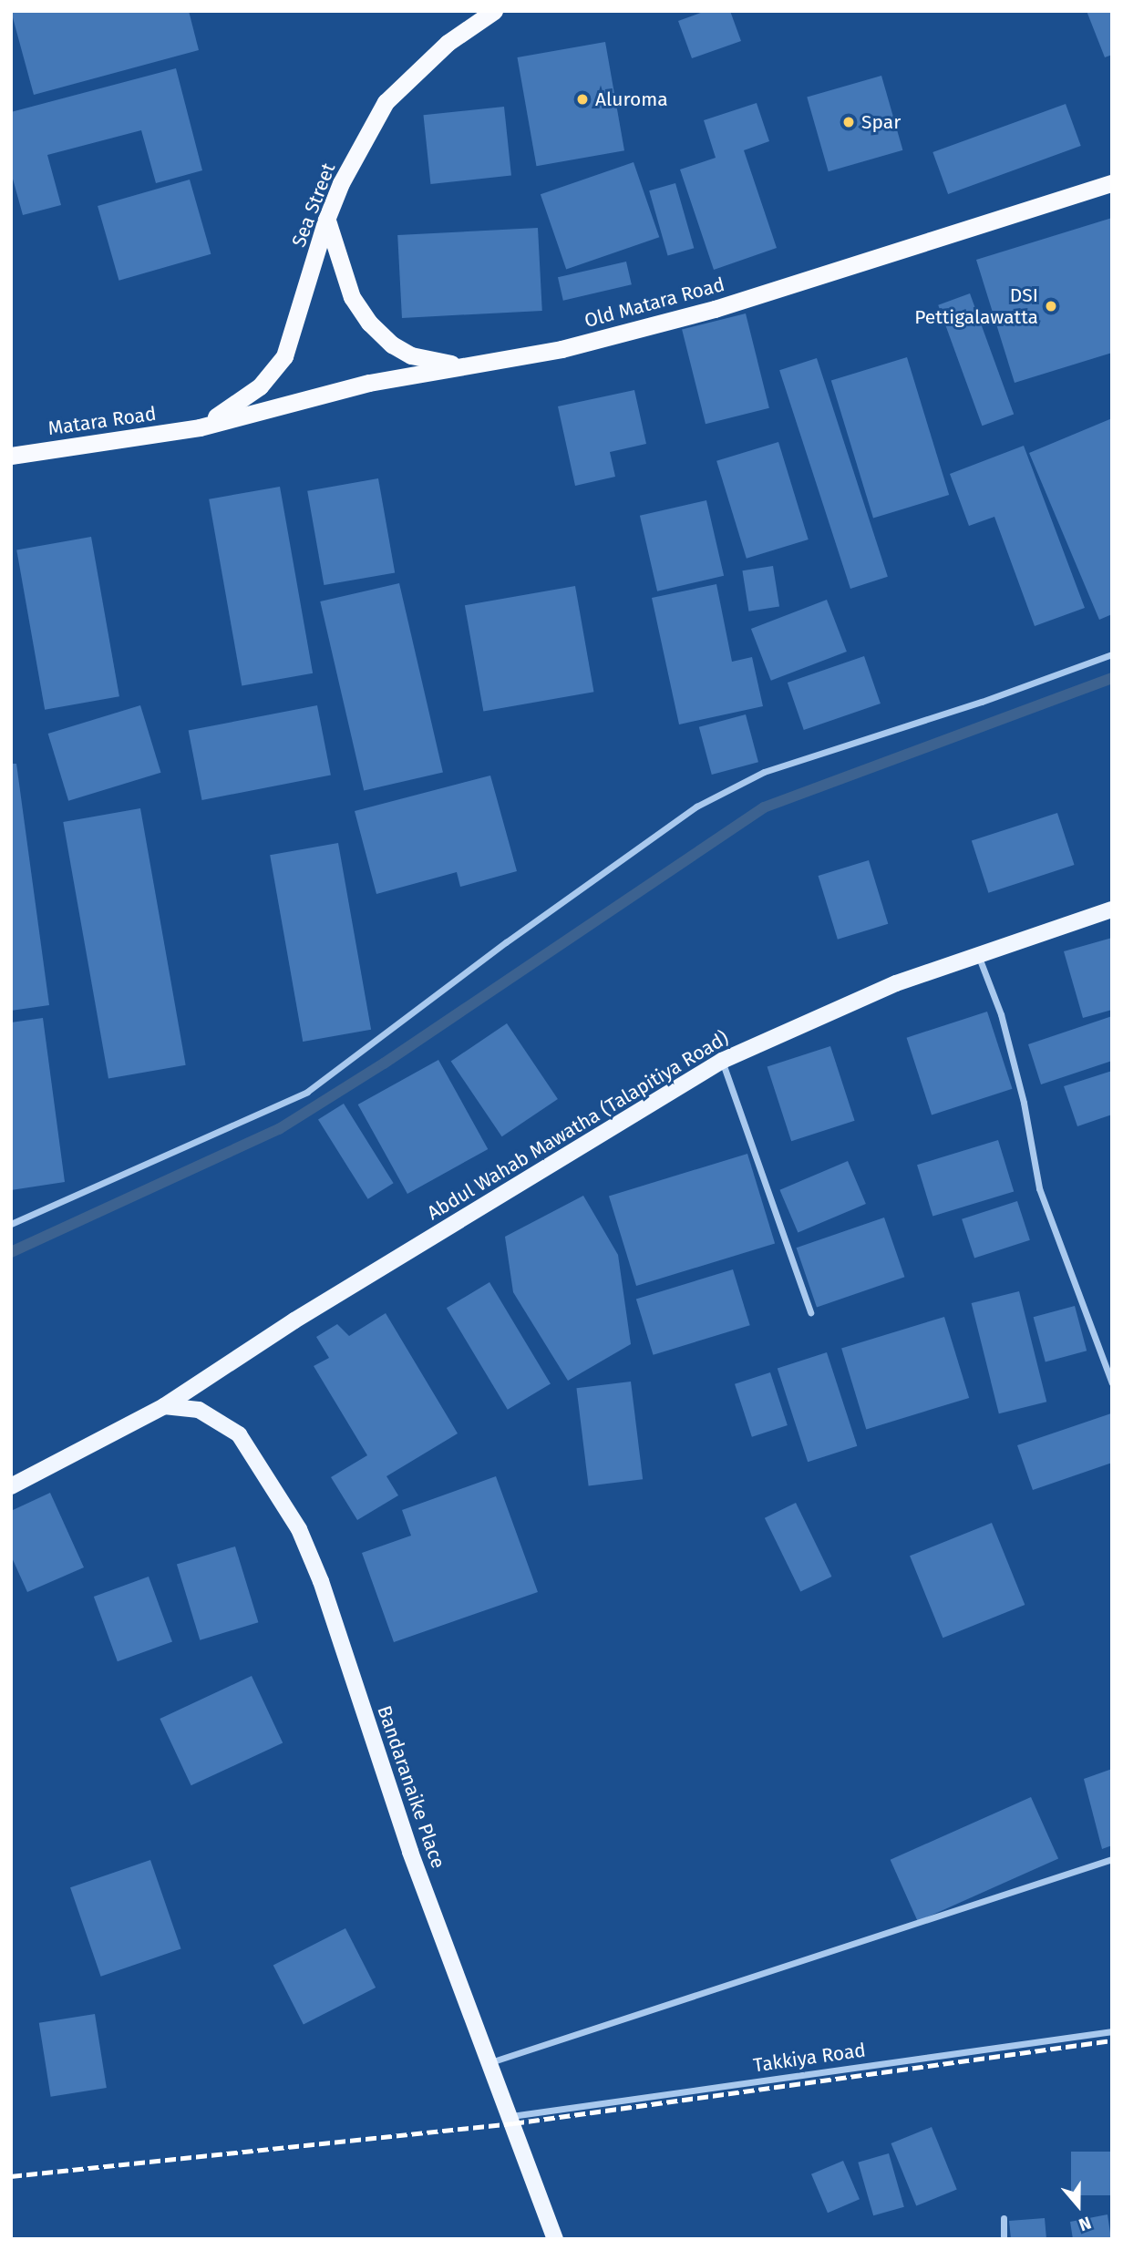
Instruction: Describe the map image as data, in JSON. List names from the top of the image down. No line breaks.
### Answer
{"streets":{"highway":["Sea Street","Old Matara Road","Matara Road"],"main road":["Abdul Wahab Mawatha (Talapitiya Road)","Bandaranaike Place"],"street":["Takkiya Road"]},"crossings":[["Sea Street","Old Matara Road"],["Sea Street","Matara Road"],["Old Matara Road","Matara Road"],["Abdul Wahab Mawatha (Talapitiya Road)","Bandaranaike Place"],["Bandaranaike Place","Takkiya Road"]],"places":["Aluroma","Spar","DSI Pettigalawatta"],"north":"bottom"}
